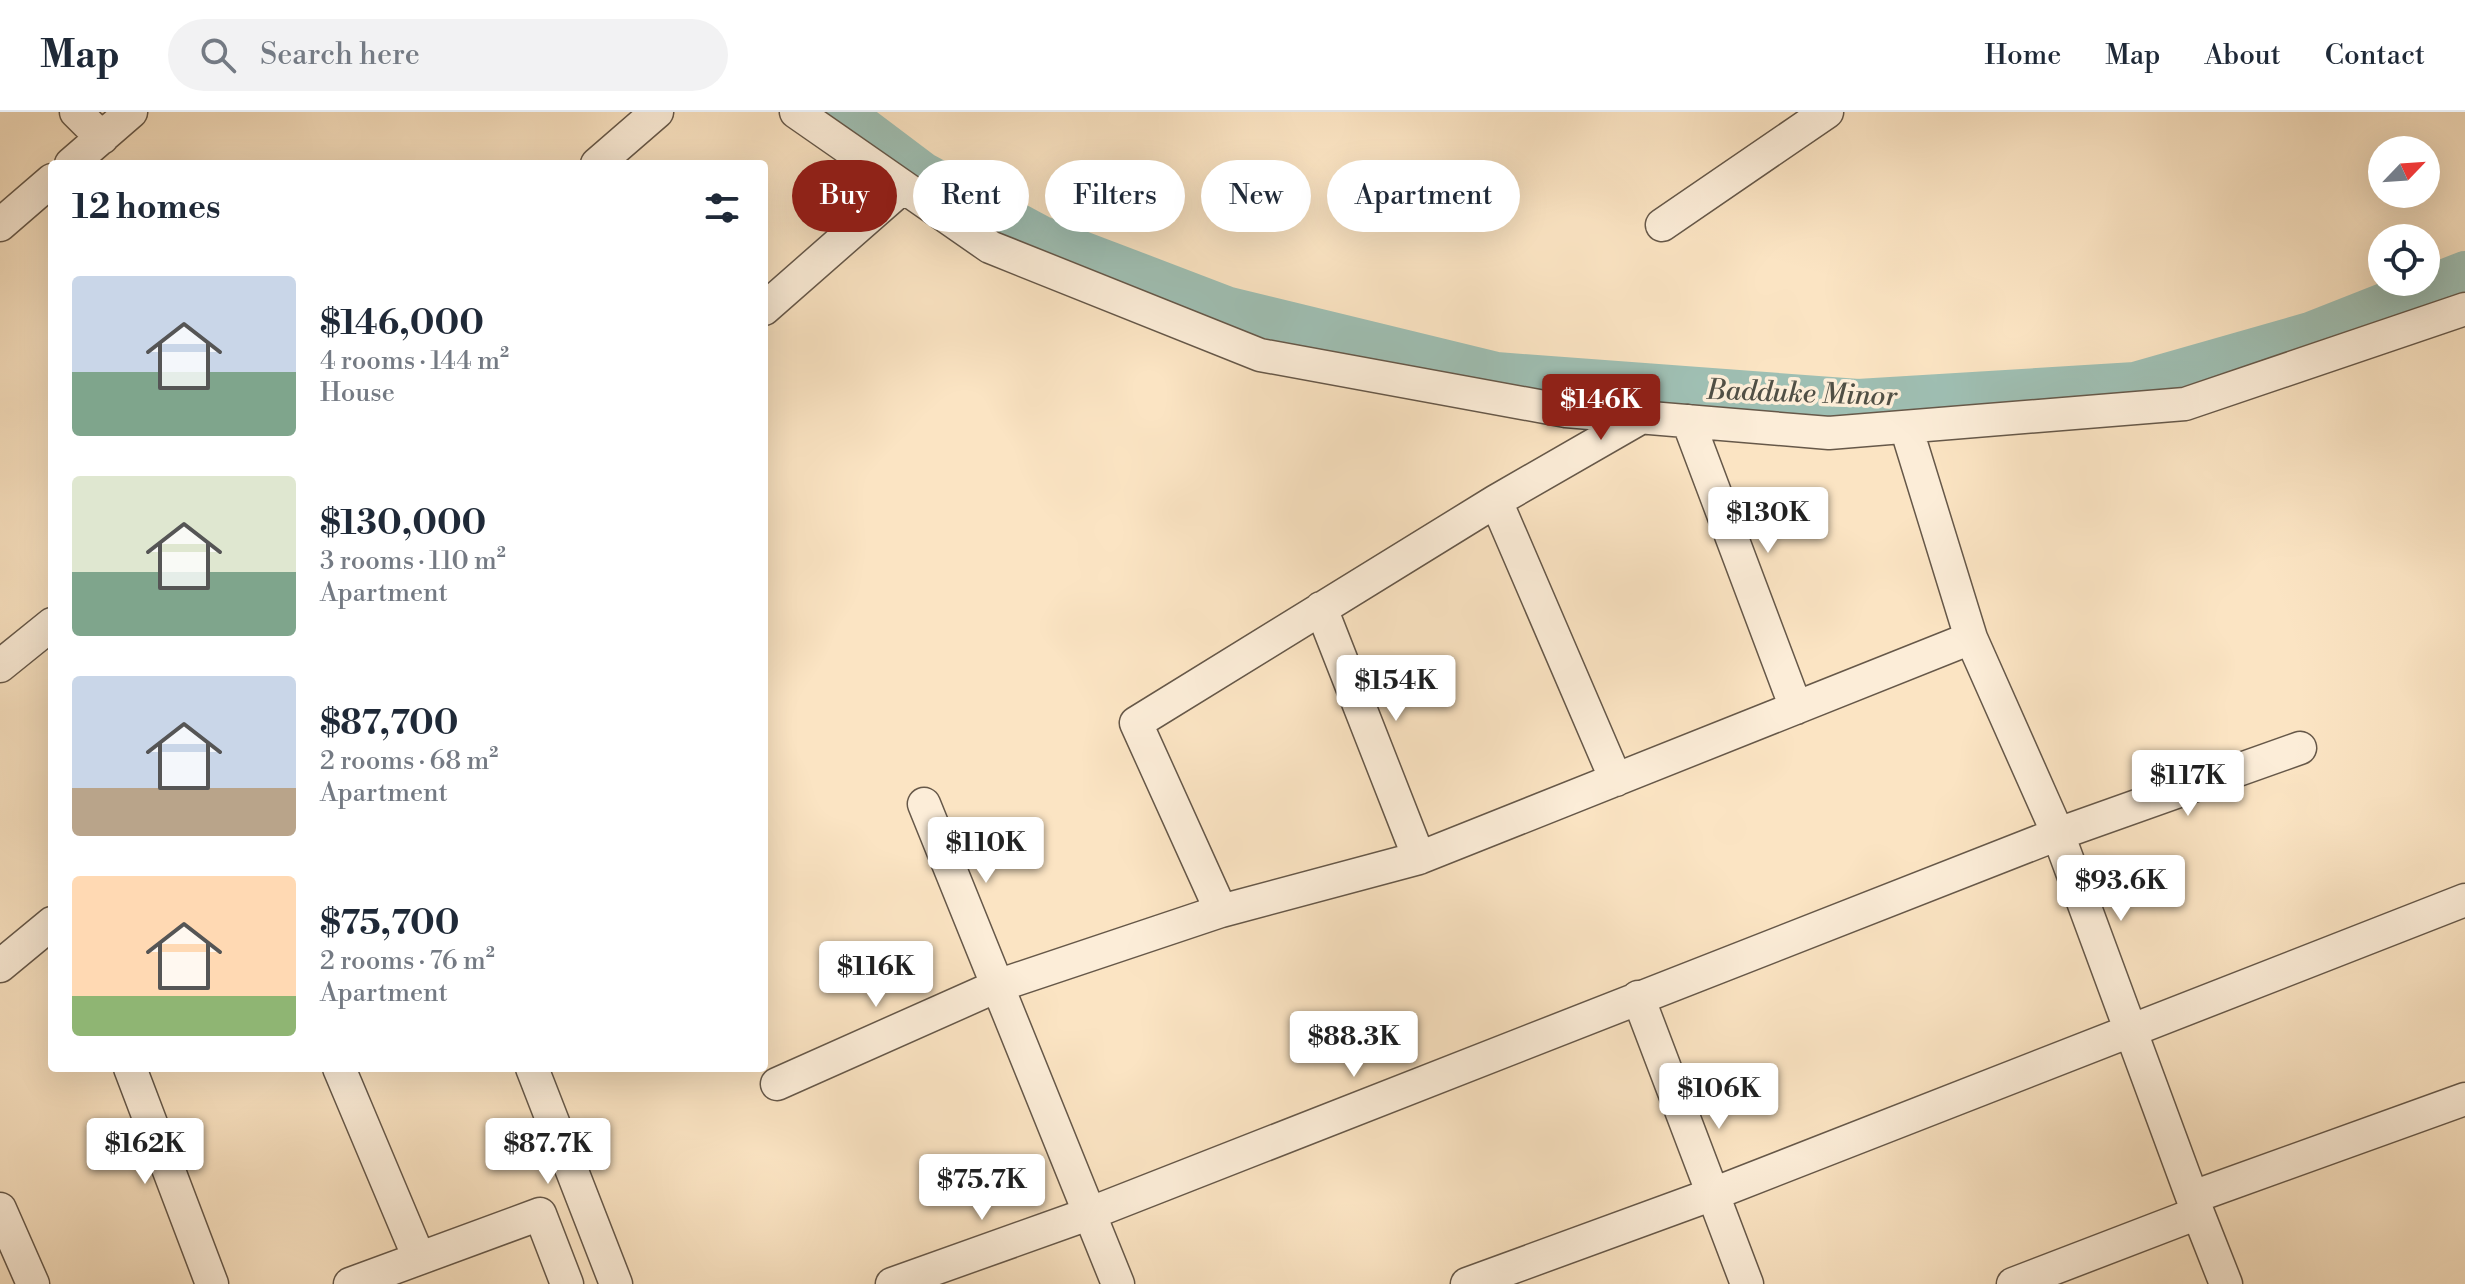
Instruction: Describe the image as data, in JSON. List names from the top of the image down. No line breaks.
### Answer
{"water":["Badduke Minor"],"north":"top right","page":{"header":"Map","search":"Search here","nav":["Home","Map","About","Contact"],"chip":["Buy","Rent","Filters","New","Apartment"],"heading":"12 homes","list":[{"name":"$146,000","note":"4 rooms · 144 m² · House"},{"name":"$130,000","note":"3 rooms · 110 m² · Apartment"},{"name":"$87,700","note":"2 rooms · 68 m² · Apartment"},{"name":"$75,700","note":"2 rooms · 76 m² · Apartment"}],"price":["$146K","$130K","$154K","$117K","$110K","$93.6K","$116K","$88.3K","$106K","$162K","$87.7K","$75.7K"]}}
